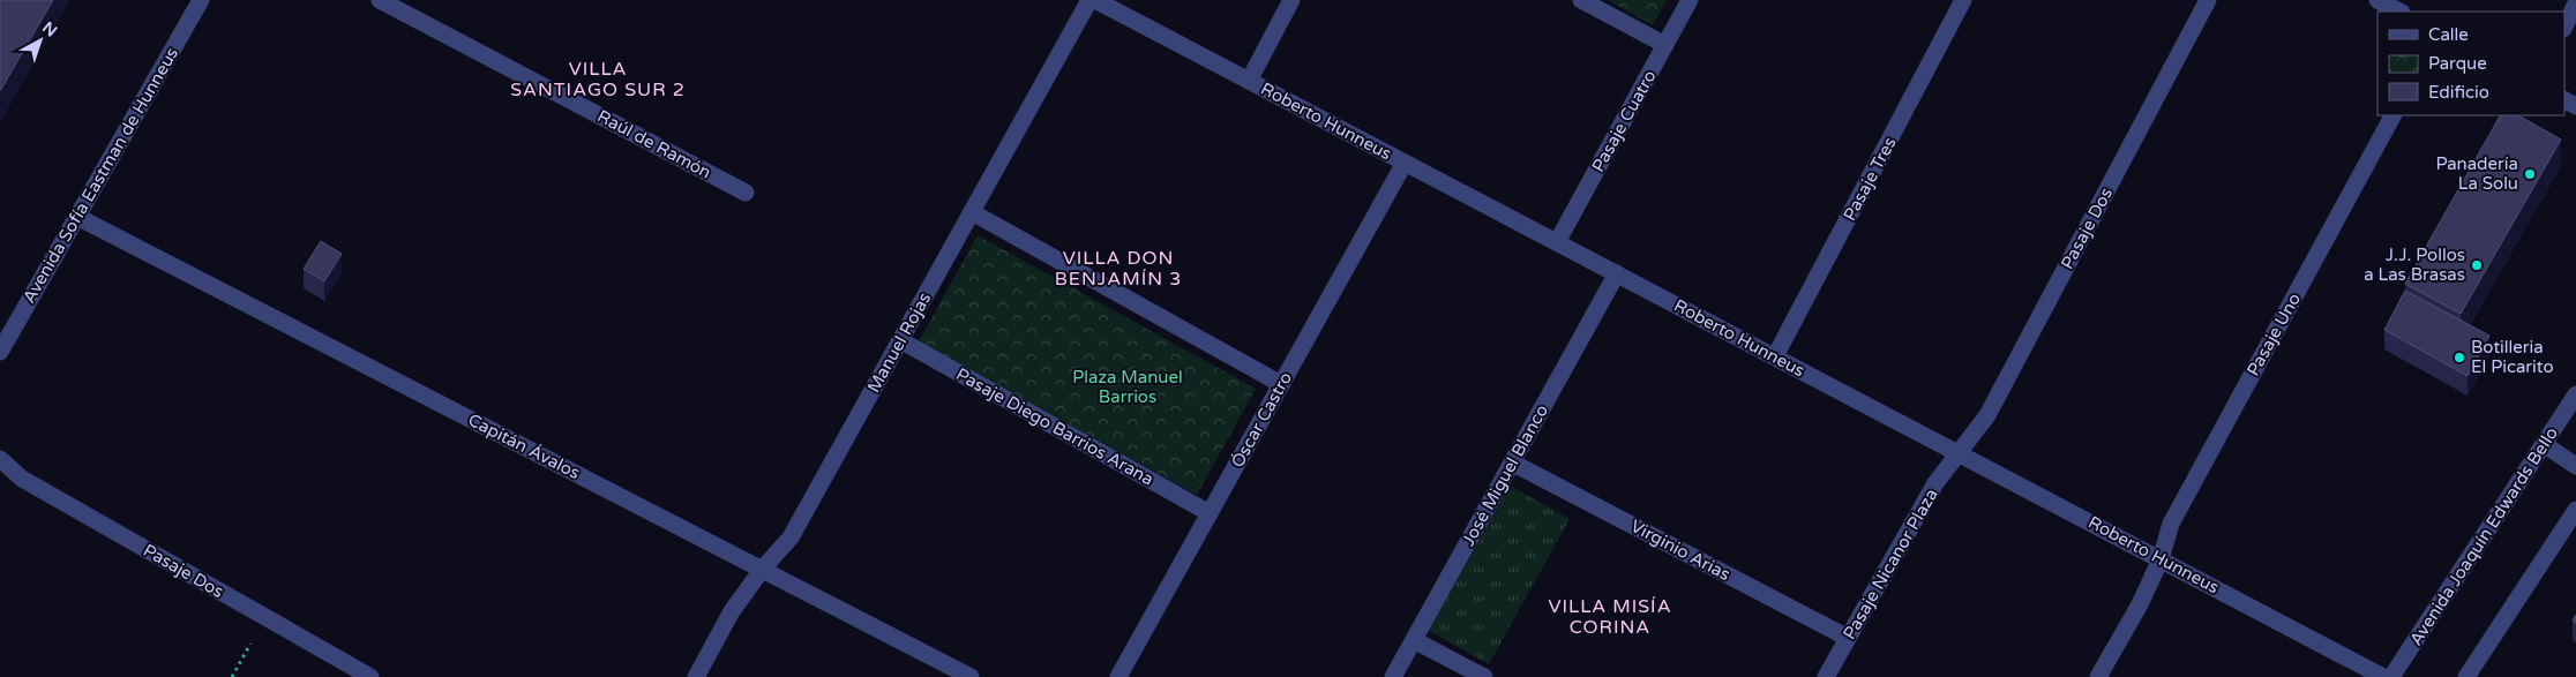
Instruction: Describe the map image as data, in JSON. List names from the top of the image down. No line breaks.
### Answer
{"streets":{"street":["Roberto Hunneus","Pasaje Cuatro","Raúl de Ramón","Avenida Sofía Eastman de Hunneus","Pasaje Tres","Pasaje Dos","Pasaje Uno","Manuel Rojas","Óscar Castro","Pasaje Diego Barrios Arana","Capitán Ávalos","José Miguel Blanco","Avenida Joaquín Edwards Bello","Virginio Arias","Pasaje Nicanor Plaza"]},"crossings":[["Roberto Hunneus","Pasaje Cuatro"],["Roberto Hunneus","Pasaje Tres"],["Roberto Hunneus","Pasaje Dos"],["Roberto Hunneus","Pasaje Uno"],["Roberto Hunneus","Óscar Castro"],["Roberto Hunneus","José Miguel Blanco"],["Roberto Hunneus","Pasaje Nicanor Plaza"],["Avenida Sofía Eastman de Hunneus","Capitán Ávalos"],["Pasaje Dos","Pasaje Nicanor Plaza"],["Manuel Rojas","Pasaje Diego Barrios Arana"],["Manuel Rojas","Capitán Ávalos"],["Óscar Castro","Pasaje Diego Barrios Arana"],["José Miguel Blanco","Virginio Arias"],["Virginio Arias","Pasaje Nicanor Plaza"]],"districts":["VILLA SANTIAGO SUR 2","VILLA DON BENJAMÍN 3","VILLA MISÍA CORINA"],"parks":["Plaza Manuel Barrios"],"places":["Panadería La Solu","J.J. Pollos a Las Brasas","Botilleria El Picarito"],"legend":["Calle","Parque","Edificio"],"north":"top right"}
